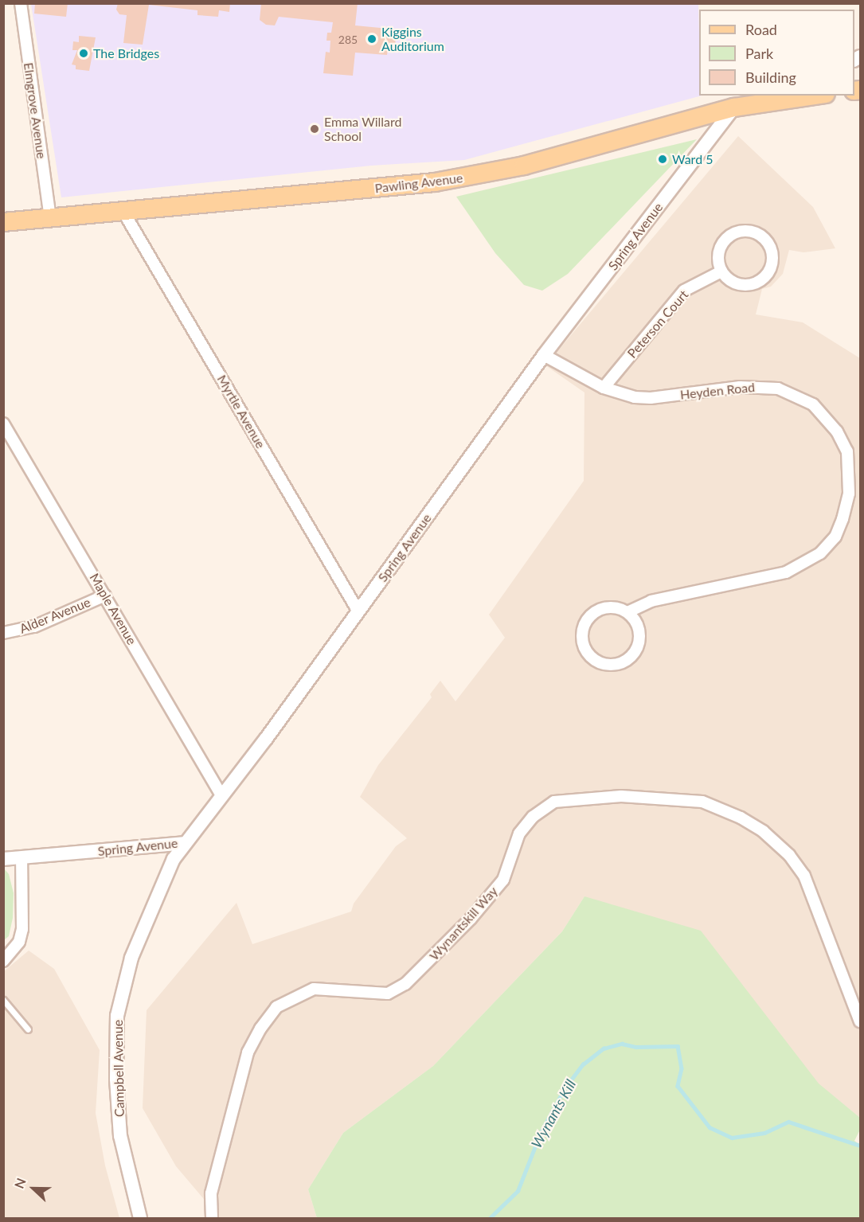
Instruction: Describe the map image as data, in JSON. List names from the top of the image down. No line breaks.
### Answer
{"streets":{"main road":["Pawling Avenue"],"street":["Elmgrove Avenue","Spring Avenue","Peterson Court","Heyden Road","Myrtle Avenue","Maple Avenue","Alder Avenue","Wynantskill Way","Campbell Avenue"]},"crossings":[["Elmgrove Avenue","Pawling Avenue"],["Pawling Avenue","Spring Avenue"],["Pawling Avenue","Myrtle Avenue"],["Spring Avenue","Heyden Road"],["Spring Avenue","Myrtle Avenue"],["Spring Avenue","Maple Avenue"],["Spring Avenue","Campbell Avenue"],["Peterson Court","Heyden Road"],["Maple Avenue","Alder Avenue"]],"water":["Wynants Kill"],"places":["Kiggins Auditorium","The Bridges","Emma Willard School","Ward 5"],"house_numbers":["285"],"legend":["Road","Park","Building"],"north":"left"}
